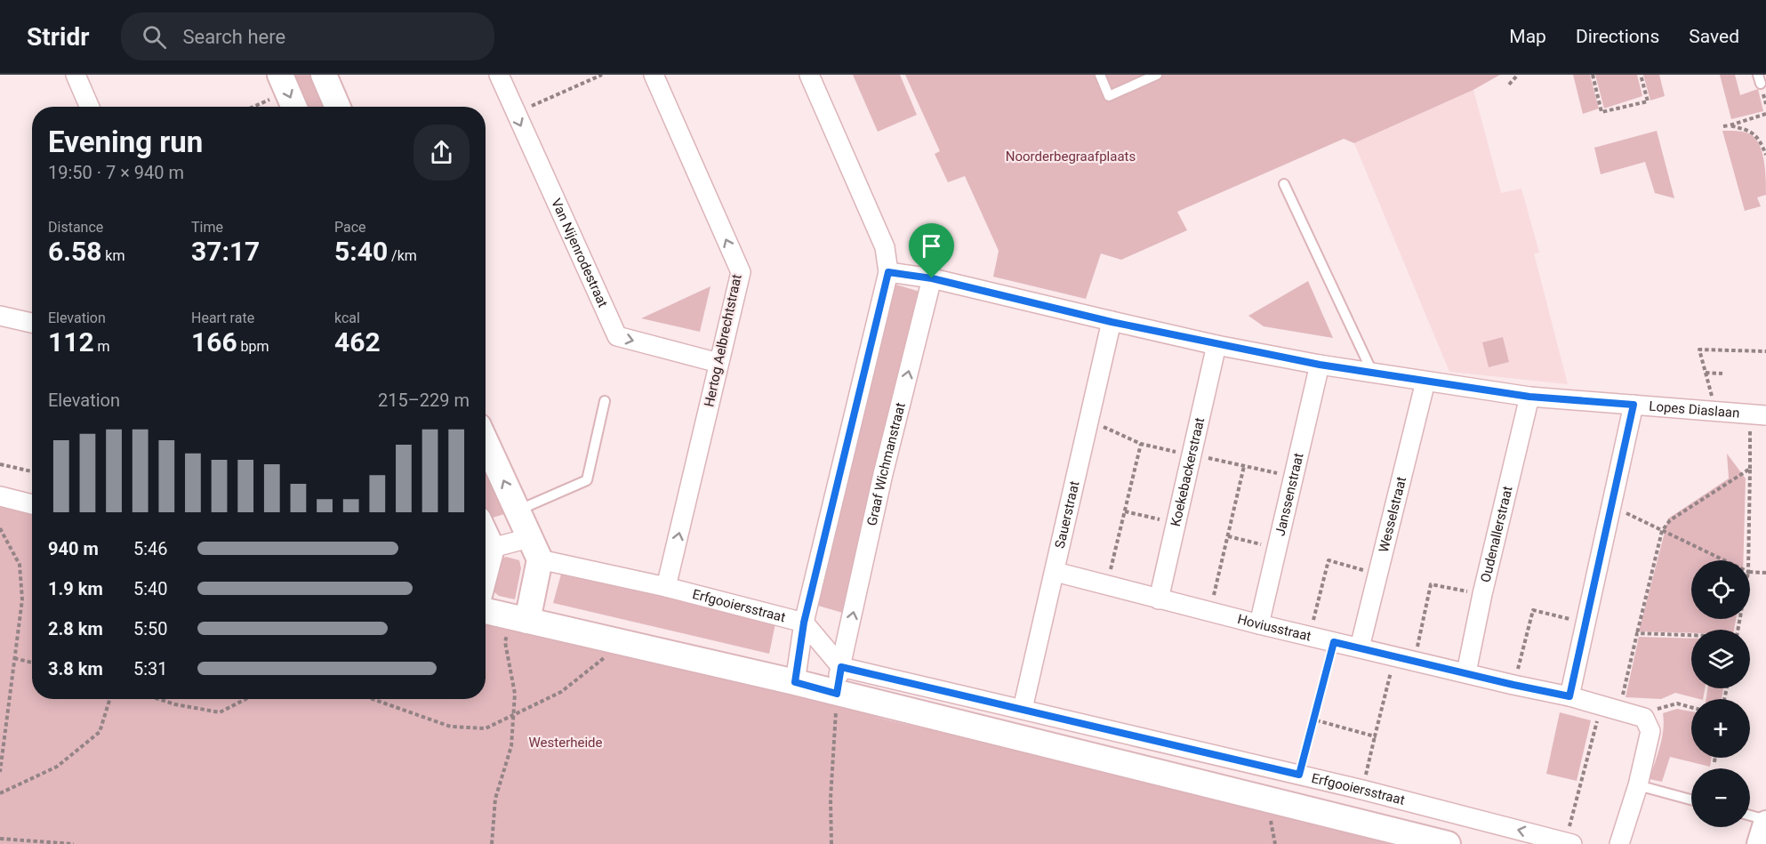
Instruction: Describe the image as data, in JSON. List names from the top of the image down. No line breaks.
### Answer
{"streets":{"street":["Van Nijenrodestraat","Hertog Aelbrechtstraat","Lopes Diaslaan","Graaf Wichmanstraat","Koekebackerstraat","Janssenstraat","Wesselstraat","Sauerstraat","Oudenallerstraat","Erfgooiersstraat","Hoviusstraat"]},"crossings":[["Van Nijenrodestraat","Hertog Aelbrechtstraat"],["Hertog Aelbrechtstraat","Erfgooiersstraat"],["Lopes Diaslaan","Graaf Wichmanstraat"],["Lopes Diaslaan","Koekebackerstraat"],["Lopes Diaslaan","Janssenstraat"],["Lopes Diaslaan","Wesselstraat"],["Lopes Diaslaan","Sauerstraat"],["Lopes Diaslaan","Oudenallerstraat"],["Graaf Wichmanstraat","Erfgooiersstraat"],["Koekebackerstraat","Hoviusstraat"],["Janssenstraat","Hoviusstraat"],["Wesselstraat","Hoviusstraat"],["Sauerstraat","Erfgooiersstraat"],["Sauerstraat","Hoviusstraat"],["Oudenallerstraat","Hoviusstraat"]],"one_way":["Van Nijenrodestraat"],"parks":["Noorderbegraafplaats","Westerheide"],"page":{"header":"Stridr","search":"Search here","nav":["Map","Directions","Saved"],"heading":["Evening run","19:50 · 7 × 940 m"],"stats":[["Distance","6.58 km"],["Time","37:17"],["Pace","5:40 /km"],["Elevation","112 m"],["Heart rate","166 bpm"],["kcal","462"]],"chart":["Elevation","215–229 m"],"list":[{"name":"940 m","note":"5:46"},{"name":"1.9 km","note":"5:40"},{"name":"2.8 km","note":"5:50"},{"name":"3.8 km","note":"5:31"}],"map_buttons":["+","−"]}}
